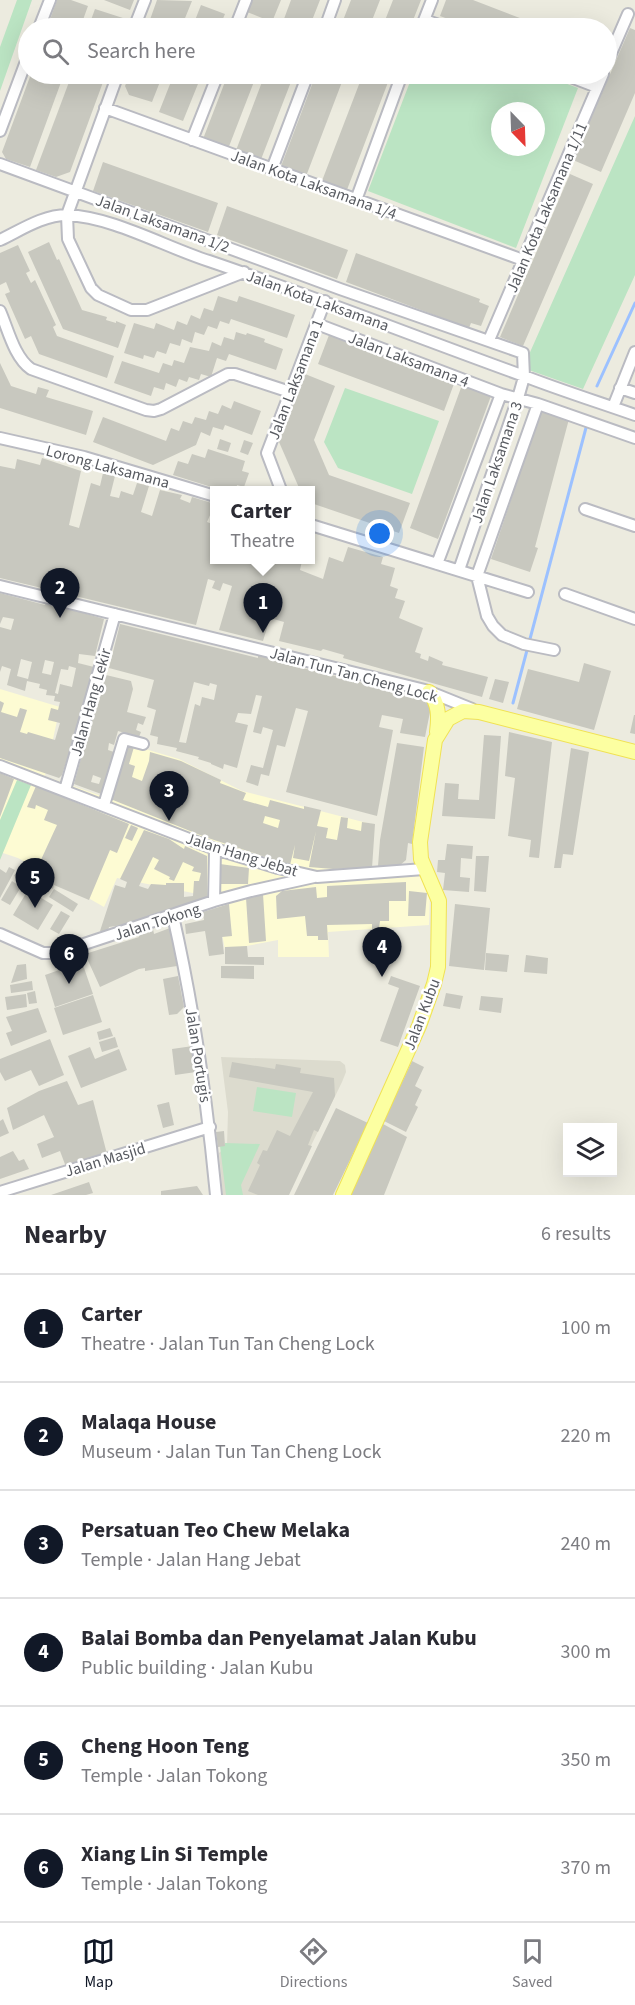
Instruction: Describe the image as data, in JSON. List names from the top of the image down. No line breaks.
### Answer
{"streets":{"main road":["Jalan Tun Tan Cheng Lock","Jalan Kubu"],"street":["Jalan Kota Laksamana 1/4","Jalan Kota Laksamana 1/11","Jalan Laksamana 1/2","Jalan Kota Laksamana","Jalan Laksamana 4","Jalan Laksamana 1","Jalan Laksamana 3","Lorong Laksamana","Jalan Hang Lekir","Jalan Hang Jebat","Jalan Tokong","Jalan Portugis","Jalan Masjid"]},"crossings":[["Jalan Kota Laksamana 1/4","Jalan Kota Laksamana 1/11"],["Jalan Kota Laksamana 1/11","Jalan Laksamana 1/2"],["Jalan Laksamana 1/2","Jalan Laksamana 3"],["Jalan Kota Laksamana","Jalan Laksamana 1"],["Jalan Kota Laksamana","Jalan Laksamana 3"],["Jalan Laksamana 4","Jalan Laksamana 1"],["Jalan Laksamana 4","Jalan Laksamana 3"],["Jalan Tun Tan Cheng Lock","Jalan Hang Lekir"],["Jalan Tun Tan Cheng Lock","Jalan Kubu"],["Jalan Hang Lekir","Jalan Hang Jebat"],["Jalan Hang Jebat","Jalan Tokong"],["Jalan Hang Jebat","Jalan Kubu"],["Jalan Tokong","Jalan Portugis"],["Jalan Portugis","Jalan Masjid"]],"north":"bottom right","page":{"search":"Search here","popup":["Carter","Theatre"],"pins":["2","1","3","5","4","6"],"heading":["Nearby","6 results"],"list":[{"mark":"1","name":"Carter","note":"Theatre · Jalan Tun Tan Cheng Lock","value":"100 m"},{"mark":"2","name":"Malaqa House","note":"Museum · Jalan Tun Tan Cheng Lock","value":"220 m"},{"mark":"3","name":"Persatuan Teo Chew Melaka","note":"Temple · Jalan Hang Jebat","value":"240 m"},{"mark":"4","name":"Balai Bomba dan Penyelamat Jalan Kubu","note":"Public building · Jalan Kubu","value":"300 m"},{"mark":"5","name":"Cheng Hoon Teng","note":"Temple · Jalan Tokong","value":"350 m"},{"mark":"6","name":"Xiang Lin Si Temple","note":"Temple · Jalan Tokong","value":"370 m"}],"nav":["Map","Directions","Saved"]}}
